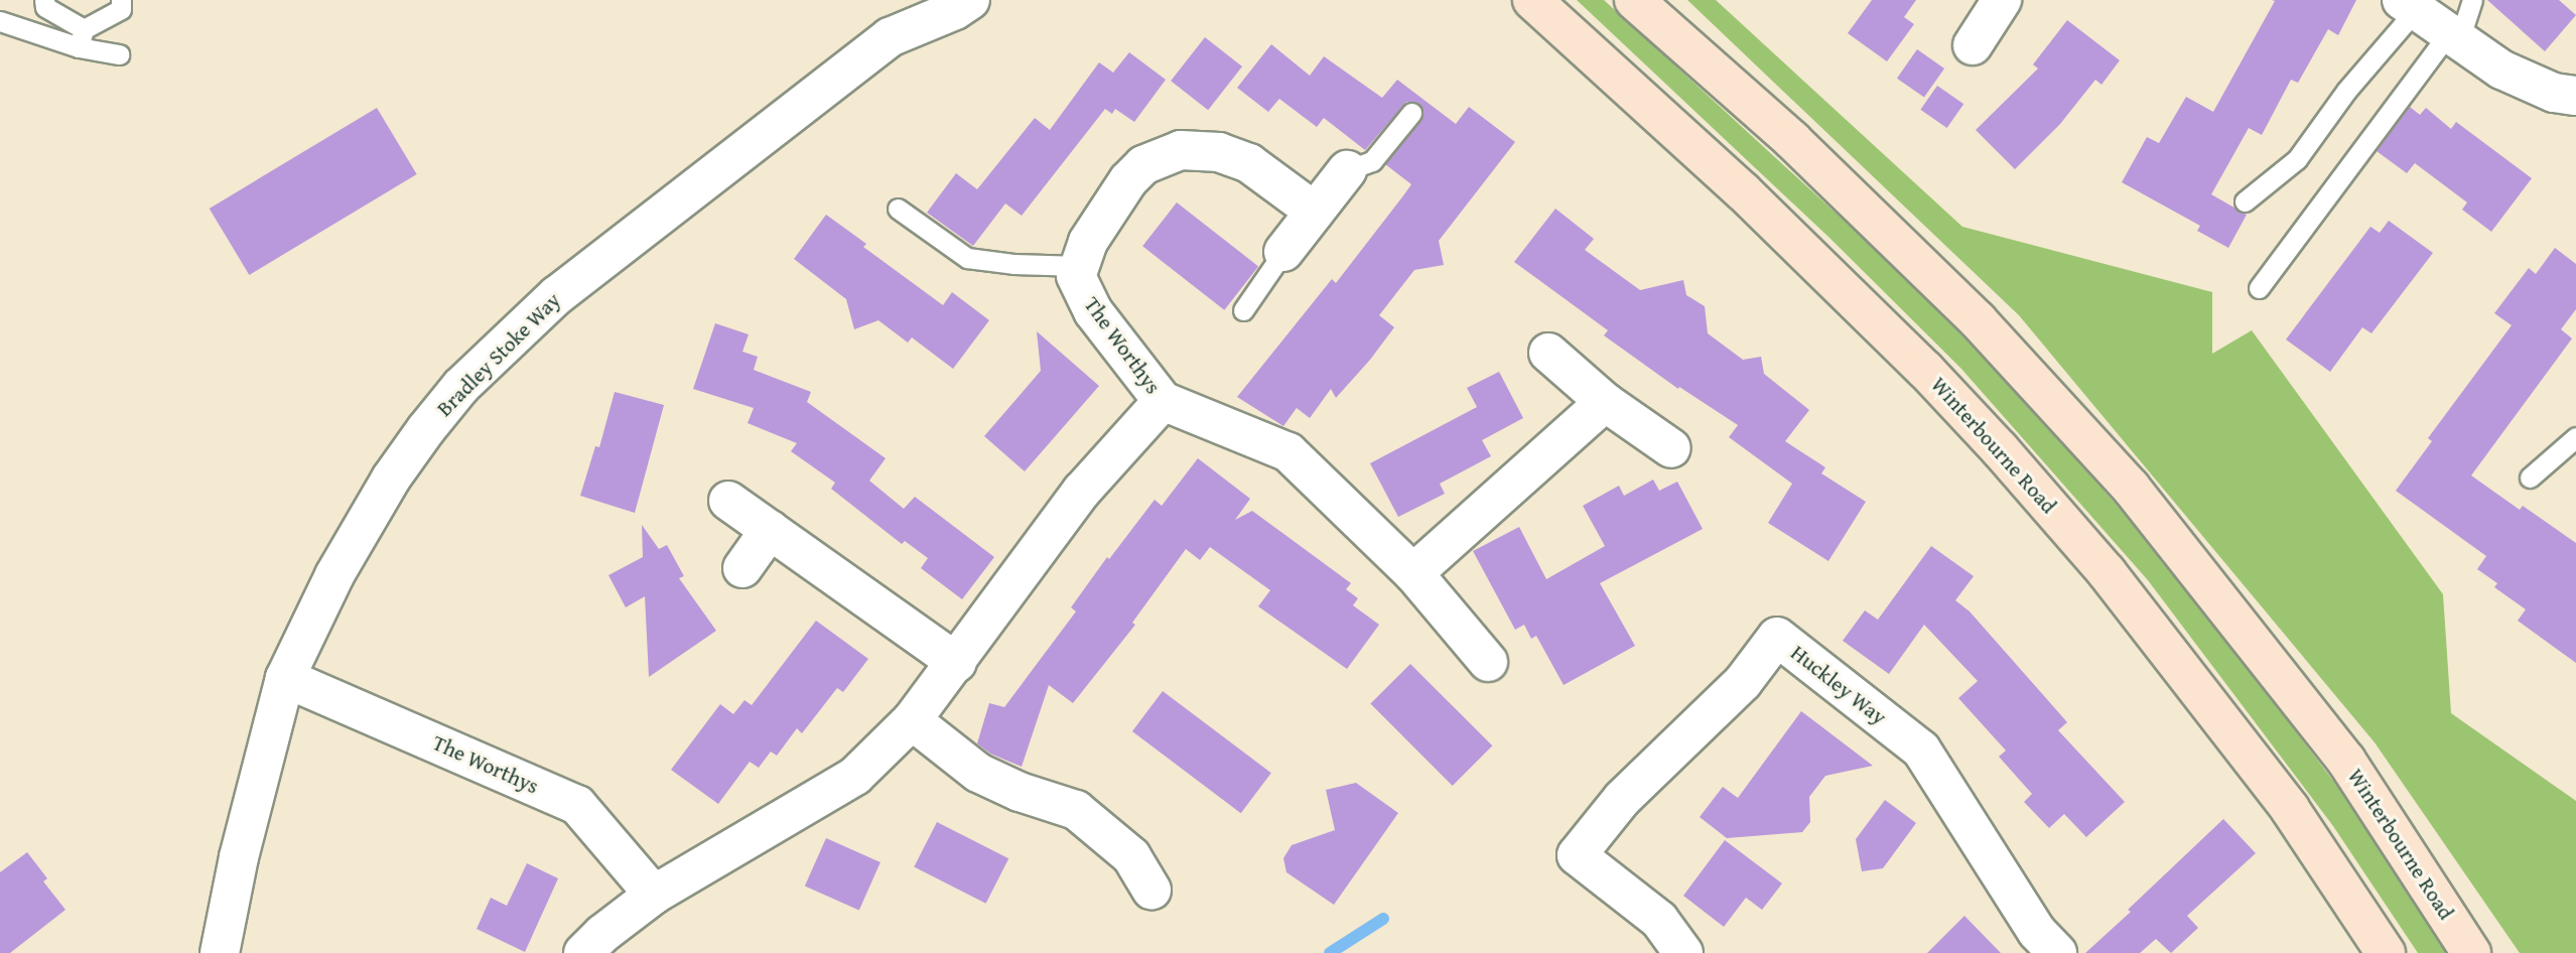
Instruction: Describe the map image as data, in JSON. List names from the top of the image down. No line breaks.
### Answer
{"streets":{"main road":["Winterbourne Road"],"street":["The Worthys","Bradley Stoke Way","Huckley Way"]},"crossings":[["The Worthys","Bradley Stoke Way"]]}
